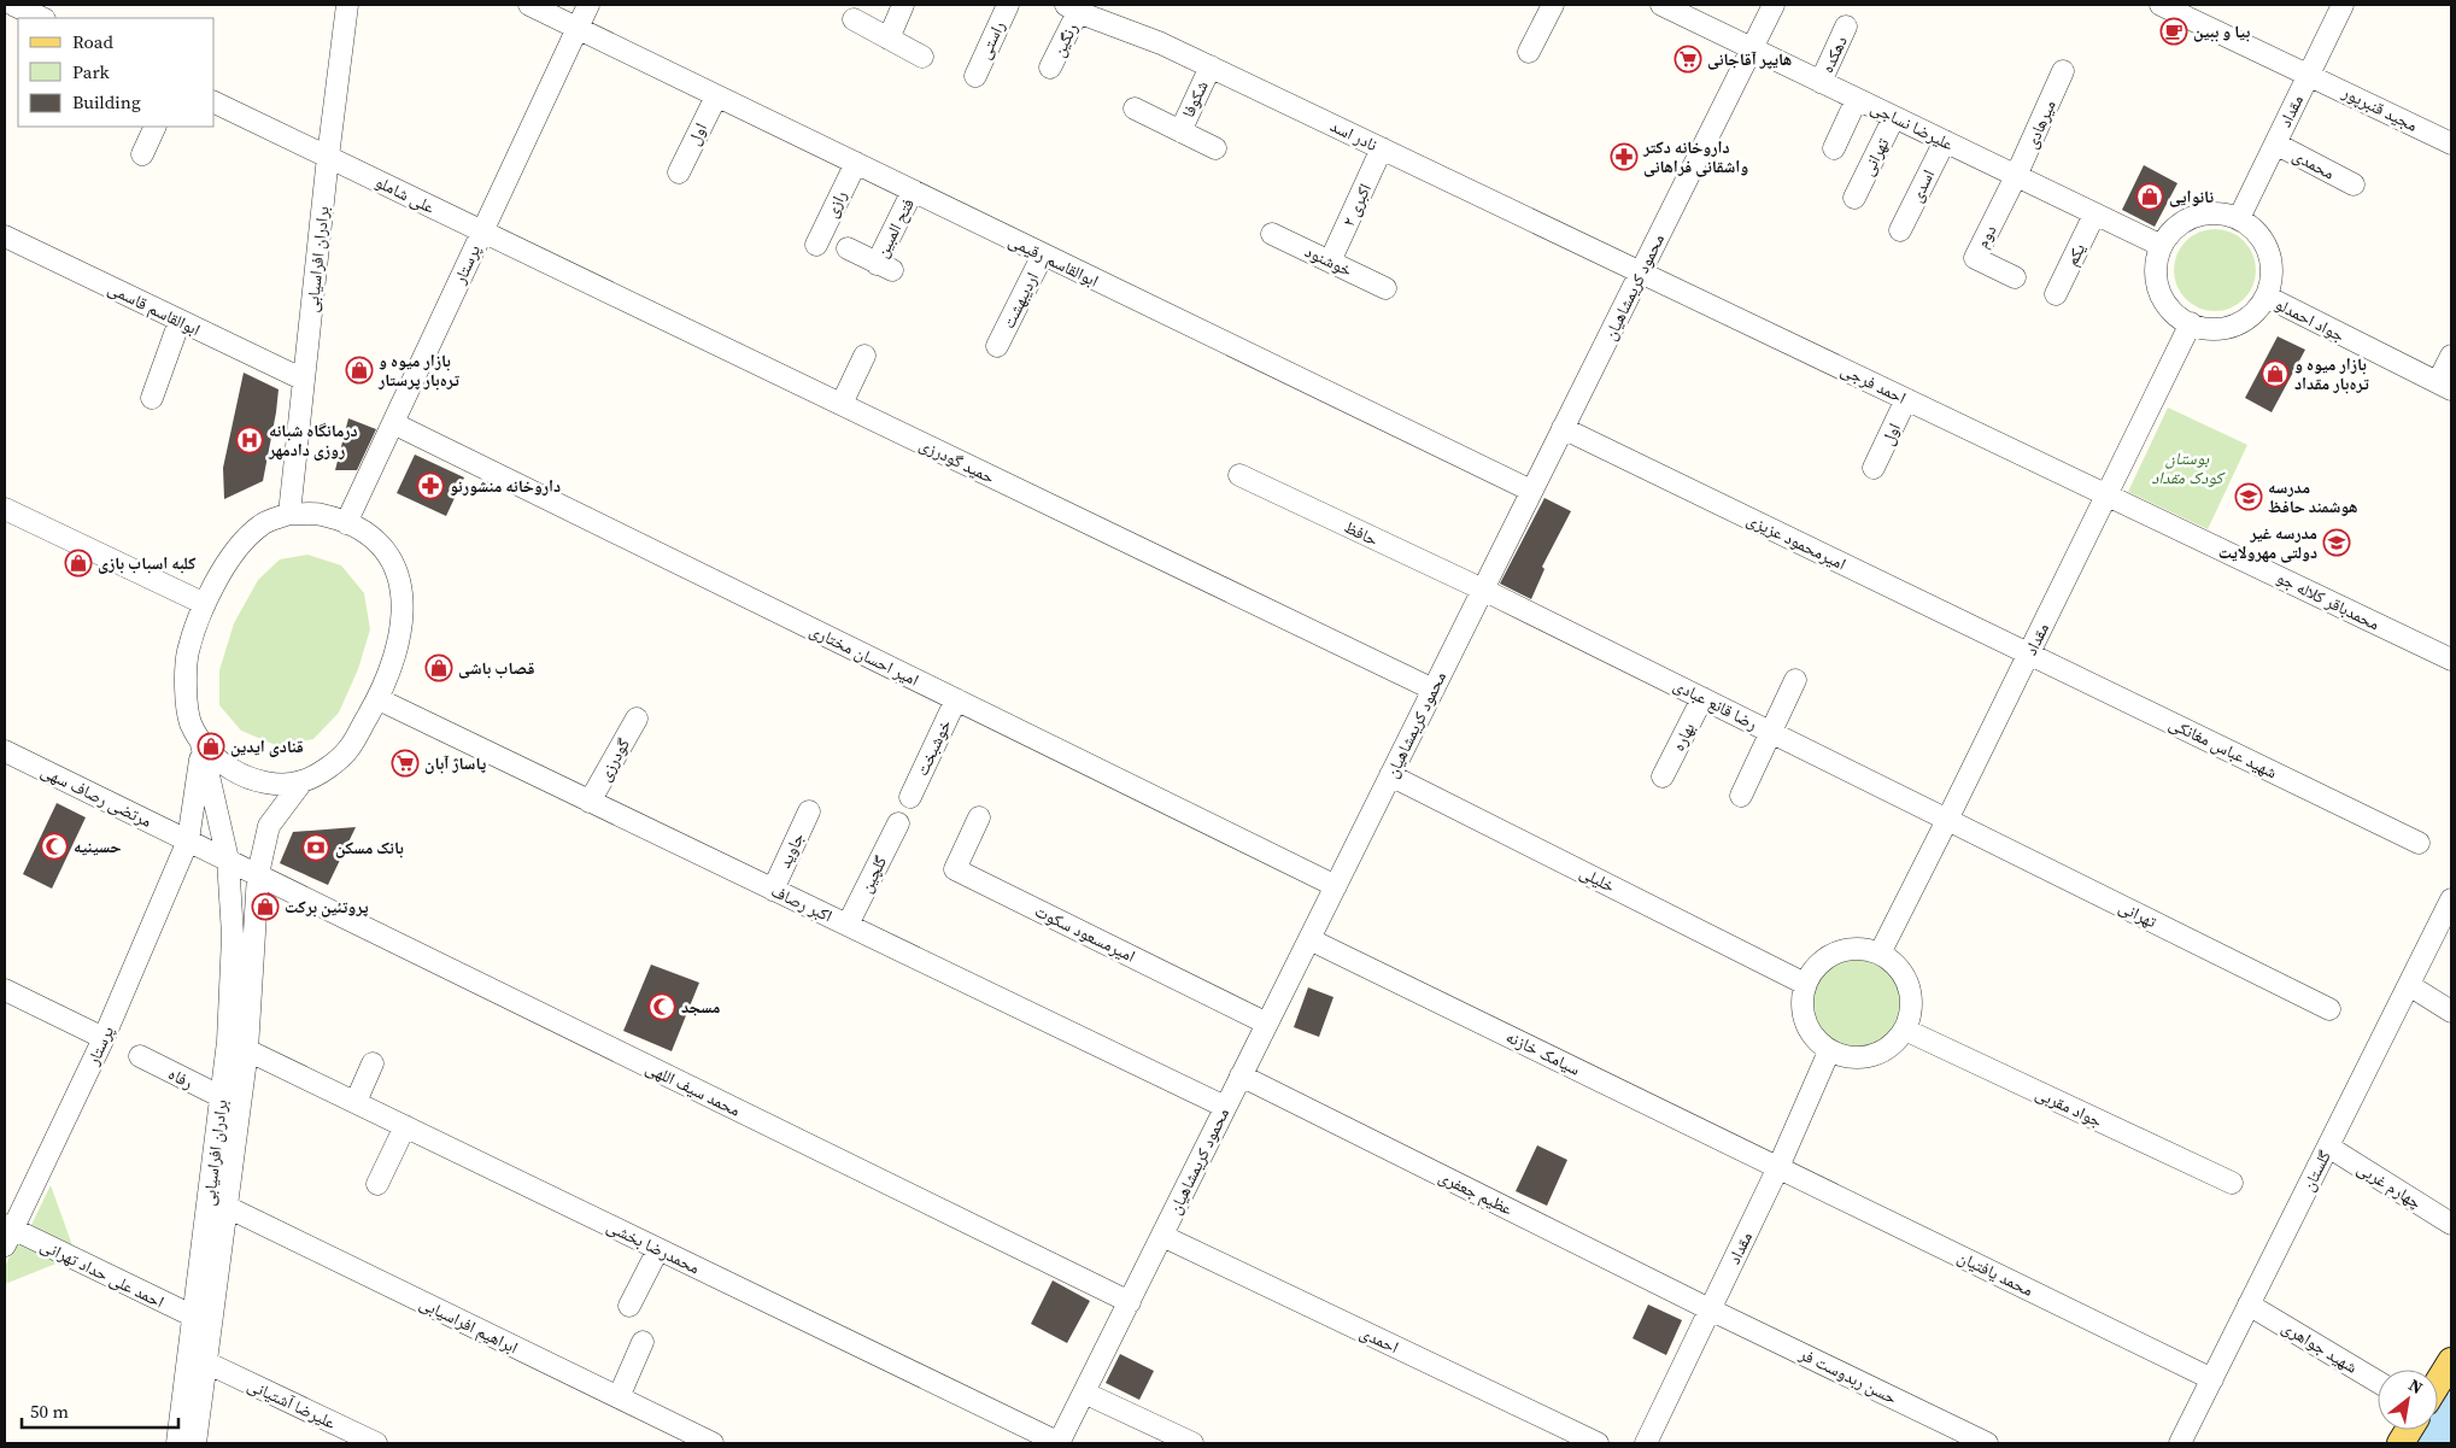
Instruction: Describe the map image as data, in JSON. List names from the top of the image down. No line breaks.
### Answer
{"streets":{"street":["راستی","رنگین","دهکده","شکوفا","مجید قنبرپور","مقداد","میرهادی","علیرضا نساجی","اول","نادر اسد","تهرانی","محمدی","اسدی","علی شاملو","رازی","اکبری ۲","فتح المبین","دوم","یکم","برادران افراسیابی","ابوالقاسم رقیمی","خوشنود","پرستار","محمود کریمشاهیان","اردیبهشت","ابوالقاسم قاسمی","جواد احمدلو","احمد فرجی","حمید گودرزی","حافظ","امیرمحمود عزیزی","محمدباقر کلاله جو","امیر احسان مختاری","رضا قانع عبادی","بهاره","خوشبخت","شهید عباس مغانکی","گودرزی","مرتضی رصاف سهی","جاوید","گلچین","خلیلی","اکبر رصاف","امیرمسعود سکوت","سیامک خازنه","رفاه","محمد سیف اللهی","جواد مقربی","گلستان","چهارم غربی","عظیم جعفری","محمدرضا بخشی","احمد علی حداد تهرانی","محمد یافتیان","ابراهیم افراسیابی","احمدی","شهید جواهری","حسن ربدوست فر","علیرضا آشتیانی"]},"crossings":[["رنگین","نادر اسد"],["دهکده","علیرضا نساجی"],["شکوفا","نادر اسد"],["مجید قنبرپور","مقداد"],["مقداد","علیرضا نساجی"],["مقداد","تهرانی"],["مقداد","محمدی"],["مقداد","جواد احمدلو"],["مقداد","احمد فرجی"],["مقداد","امیرمحمود عزیزی"],["مقداد","محمدباقر کلاله جو"],["مقداد","رضا قانع عبادی"],["مقداد","شهید عباس مغانکی"],["مقداد","خلیلی"],["مقداد","سیامک خازنه"],["مقداد","جواد مقربی"],["مقداد","عظیم جعفری"],["مقداد","محمد یافتیان"],["مقداد","حسن ربدوست فر"],["میرهادی","علیرضا نساجی"],["میرهادی","دوم"],["علیرضا نساجی","تهرانی"],["علیرضا نساجی","اسدی"],["علیرضا نساجی","دوم"],["علیرضا نساجی","یکم"],["علیرضا نساجی","محمود کریمشاهیان"],["علیرضا نساجی","جواد احمدلو"],["اول","ابوالقاسم رقیمی"],["اول","احمد فرجی"],["نادر اسد","اکبری ۲"],["نادر اسد","محمود کریمشاهیان"],["نادر اسد","احمد فرجی"],["تهرانی","رضا قانع عبادی"],["علی شاملو","برادران افراسیابی"],["علی شاملو","پرستار"],["علی شاملو","حمید گودرزی"],["رازی","ابوالقاسم رقیمی"],["اکبری ۲","خوشنود"],["فتح المبین","ابوالقاسم رقیمی"],["برادران افراسیابی","پرستار"],["برادران افراسیابی","ابوالقاسم قاسمی"],["برادران افراسیابی","مرتضی رصاف سهی"],["برادران افراسیابی","رفاه"],["برادران افراسیابی","محمد سیف اللهی"],["برادران افراسیابی","محمدرضا بخشی"],["برادران افراسیابی","احمد علی حداد تهرانی"],["برادران افراسیابی","ابراهیم افراسیابی"],["برادران افراسیابی","علیرضا آشتیانی"],["ابوالقاسم رقیمی","پرستار"],["ابوالقاسم رقیمی","محمود کریمشاهیان"],["ابوالقاسم رقیمی","اردیبهشت"],["پرستار","حمید گودرزی"],["پرستار","امیر احسان مختاری"],["پرستار","مرتضی رصاف سهی"],["پرستار","احمد علی حداد تهرانی"],["محمود کریمشاهیان","احمد فرجی"],["محمود کریمشاهیان","حمید گودرزی"],["محمود کریمشاهیان","حافظ"],["محمود کریمشاهیان","امیرمحمود عزیزی"],["محمود کریمشاهیان","امیر احسان مختاری"],["محمود کریمشاهیان","رضا قانع عبادی"],["محمود کریمشاهیان","خلیلی"],["محمود کریمشاهیان","اکبر رصاف"],["محمود کریمشاهیان","امیرمسعود سکوت"],["محمود کریمشاهیان","سیامک خازنه"],["محمود کریمشاهیان","محمد سیف اللهی"],["محمود کریمشاهیان","عظیم جعفری"],["محمود کریمشاهیان","محمدرضا بخشی"],["محمود کریمشاهیان","احمدی"],["احمد فرجی","محمدباقر کلاله جو"],["حافظ","رضا قانع عبادی"],["امیرمحمود عزیزی","شهید عباس مغانکی"],["امیر احسان مختاری","خوشبخت"],["رضا قانع عبادی","بهاره"],["گودرزی","اکبر رصاف"],["مرتضی رصاف سهی","محمد سیف اللهی"],["جاوید","اکبر رصاف"],["گلچین","اکبر رصاف"],["خلیلی","جواد مقربی"],["سیامک خازنه","محمد یافتیان"],["گلستان","چهارم غربی"],["گلستان","محمد یافتیان"],["گلستان","شهید جواهری"],["عظیم جعفری","حسن ربدوست فر"]],"parks":["بوستان کودک مقداد"],"places":{"cafe":["بیا و ببین"],"supermarket":["هایپر آقاجانی","پاساژ آبان"],"pharmacy":["داروخانه دکتر واشقانی فراهانی","داروخانه منشورنو"],"shop":["نانوایی","بازار میوه و تره‌بار پرستار","بازار میوه و تره‌بار مقداد","کلبه اسباب بازی","قصاب باشی","قنادی ایدین","پروتئین برکت"],"hospital":["درمانگاه شبانه روزی دادمهر"],"school or university":["مدرسه هوشمند حافظ","مدرسه غیر دولتی مهرولایت"],"mosque":["حسینیه","مسجد"],"bank":["بانک مسکن"]},"legend":["Road","Park","Building"],"scale_bar":"50 m","north":"top right"}
